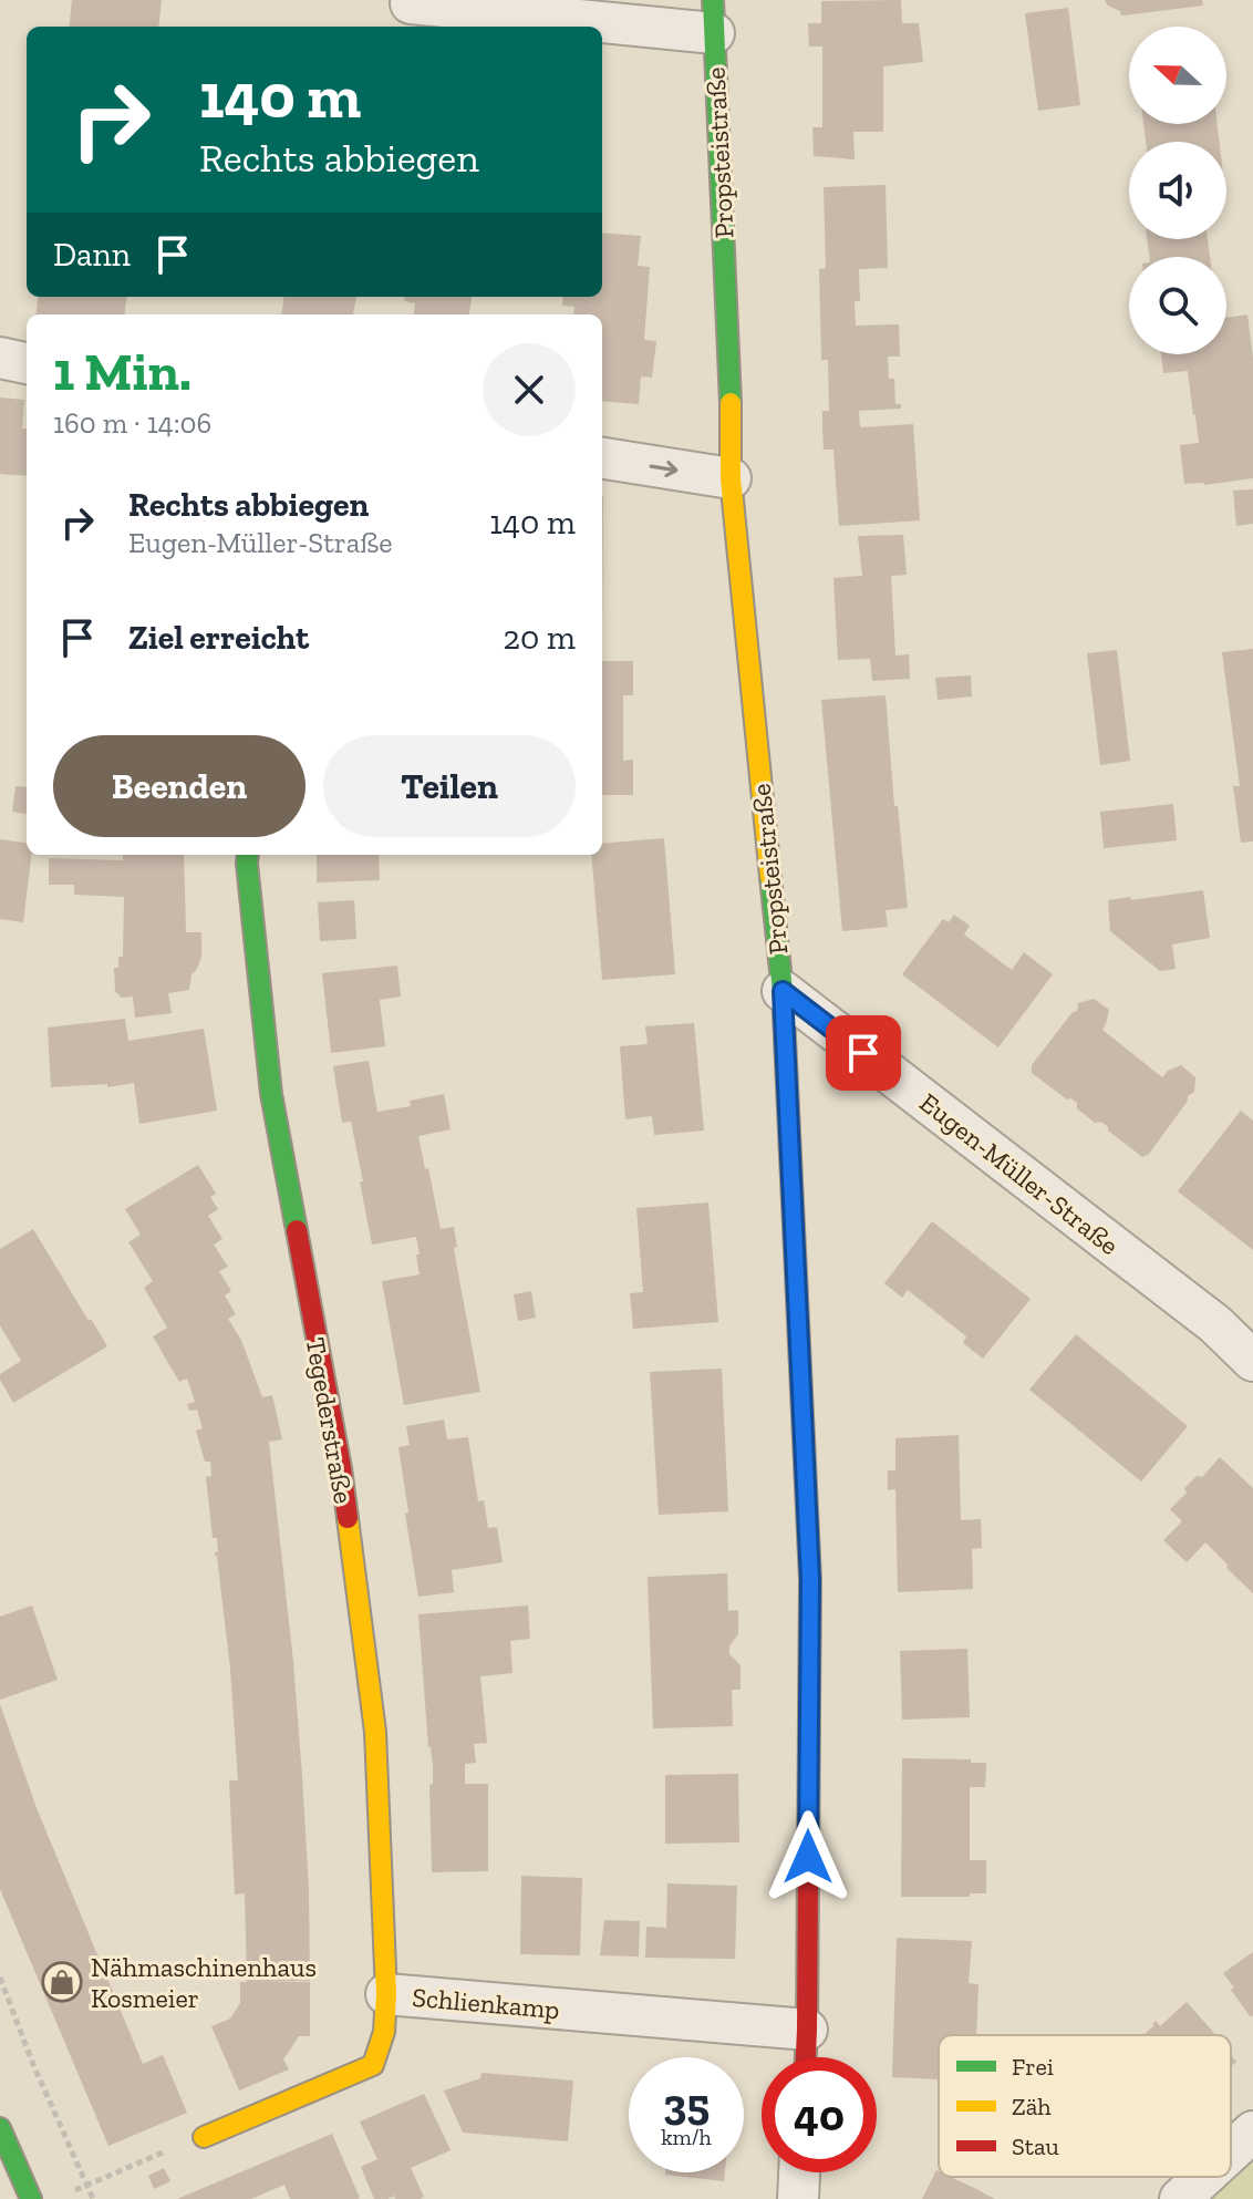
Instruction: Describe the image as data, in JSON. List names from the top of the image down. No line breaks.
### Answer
{"streets":{"street":["Propsteistraße","Eugen-Müller-Straße","Tegederstraße","Schlienkamp"]},"crossings":[["Propsteistraße","Eugen-Müller-Straße"],["Propsteistraße","Schlienkamp"],["Tegederstraße","Schlienkamp"]],"places":{"shop":["Nähmaschinenhaus Kosmeier"]},"legend":["Frei","Zäh","Stau"],"north":"left","page":{"turn":["140 m","Rechts abbiegen"],"then":"Dann","heading":["1 Min.","160 m · 14:06"],"list":[{"name":"Rechts abbiegen","note":"Eugen-Müller-Straße","value":"140 m"},{"name":"Ziel erreicht","value":"20 m"}],"buttons":["Beenden","Teilen"],"speed":"35 km/h","limit":"40"}}
